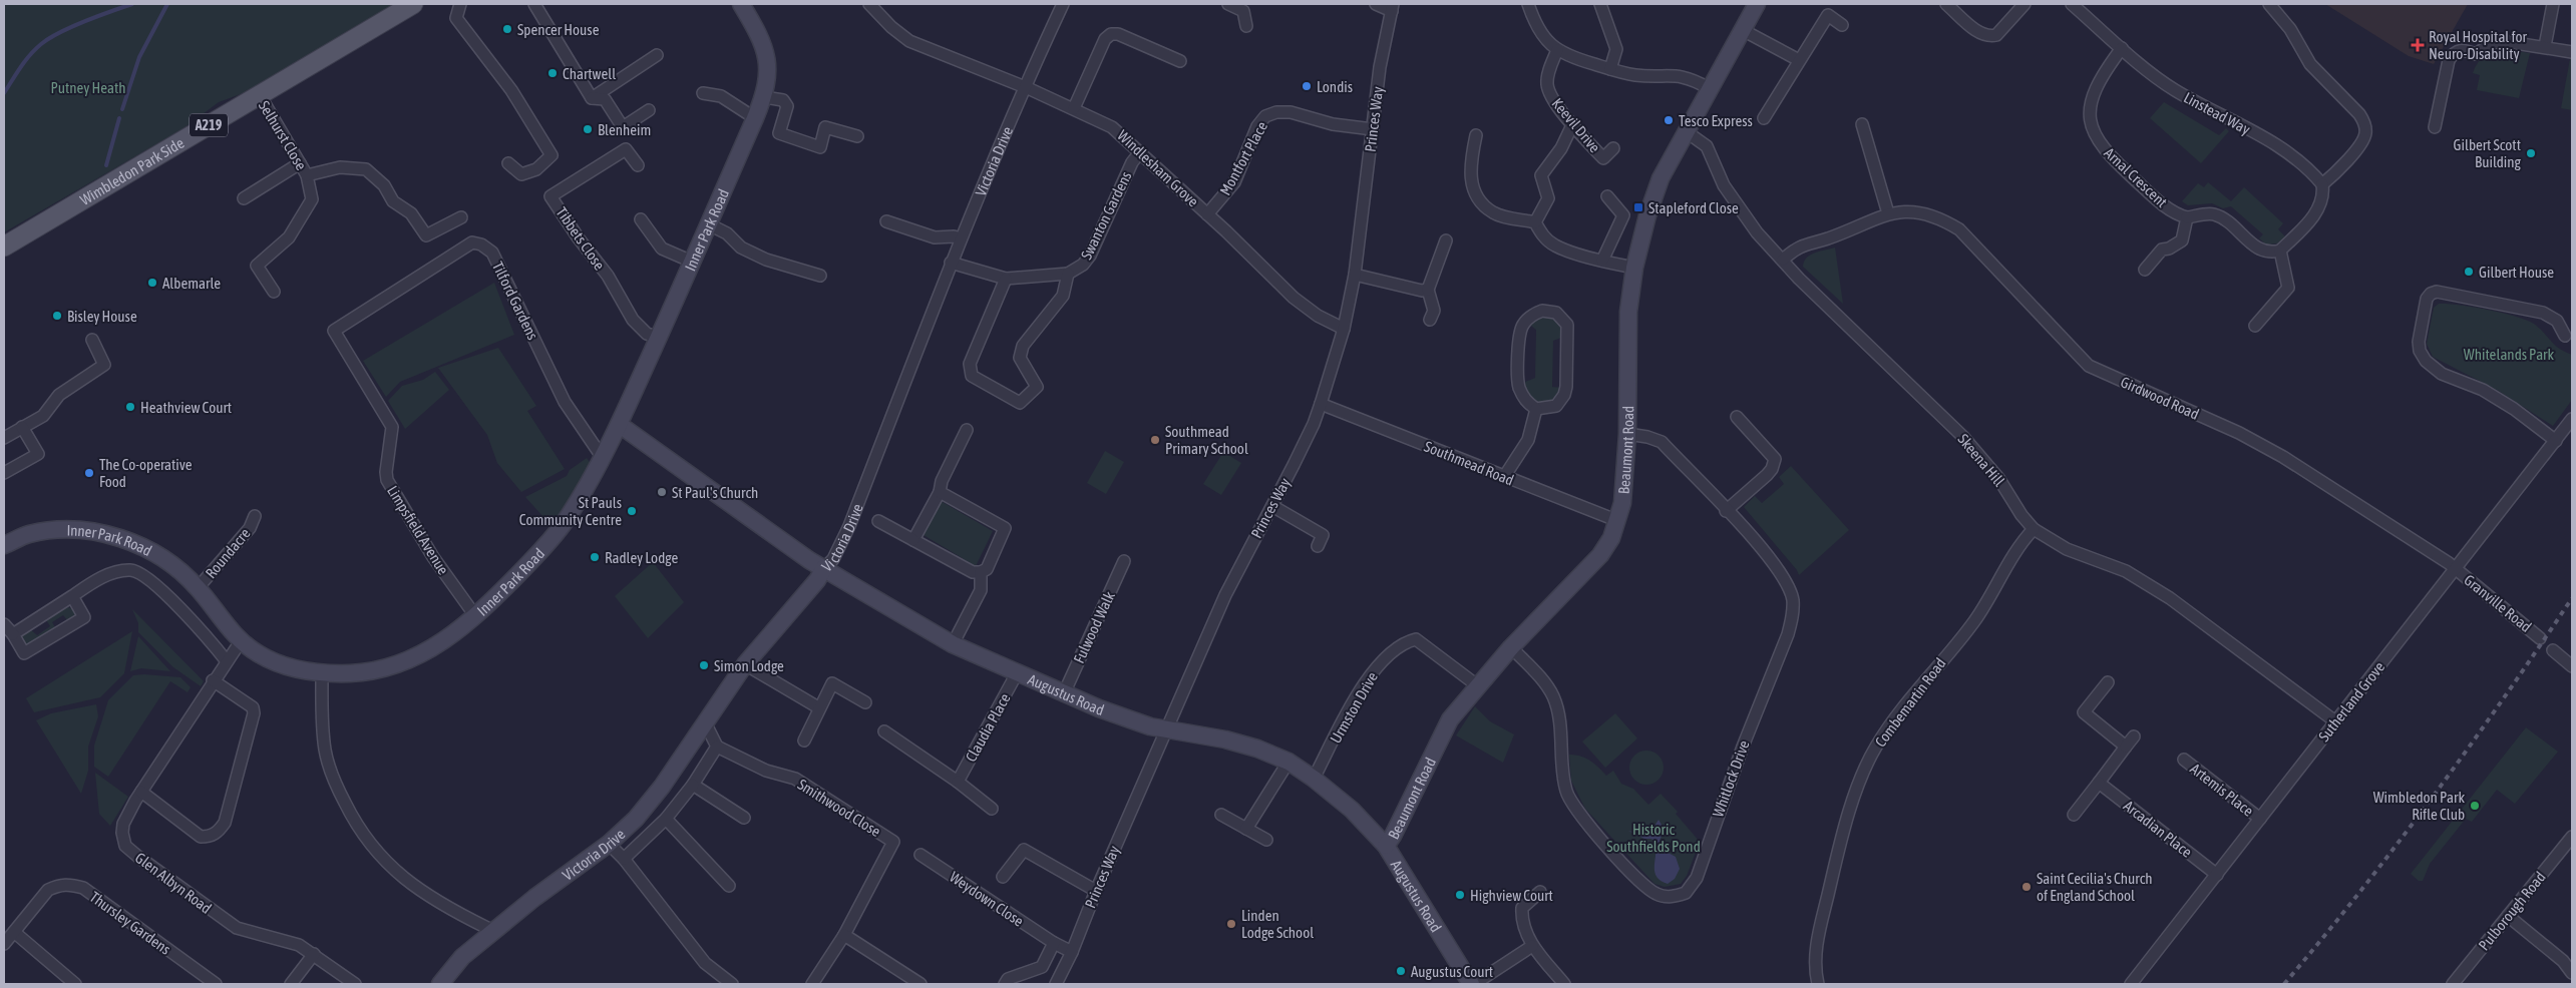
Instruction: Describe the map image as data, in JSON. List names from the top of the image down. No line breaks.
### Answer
{"streets":{"main road":["A219","Wimbledon Park Side"],"street":["Linstead Way","Princes Way","Keevil Drive","Selhurst Close","Montfort Place","Victoria Drive","Windlesham Grove","Arnal Crescent","Swanton Gardens","Inner Park Road","Tibbets Close","Tilford Gardens","Girdwood Road","Beaumont Road","Skeena Hill","Southmead Road","Limpsfield Avenue","Roundacre","Granville Road","Fulwood Walk","Augustus Road","Sutherland Grove","Combemartin Road","Urmston Drive","Claudia Place","Whitlock Drive","Artemis Place","Smithwood Close","Arcadian Place","Glen Albyn Road","Weydown Close","Pulborough Road","Thursley Gardens"]},"crossings":[["Linstead Way","Arnal Crescent"],["Princes Way","Montfort Place"],["Princes Way","Windlesham Grove"],["Princes Way","Southmead Road"],["Princes Way","Augustus Road"],["Princes Way","Weydown Close"],["Selhurst Close","Wimbledon Park Side"],["Montfort Place","Windlesham Grove"],["Victoria Drive","Windlesham Grove"],["Victoria Drive","Swanton Gardens"],["Victoria Drive","Augustus Road"],["Windlesham Grove","Swanton Gardens"],["Inner Park Road","Tibbets Close"],["Inner Park Road","Tilford Gardens"],["Inner Park Road","Limpsfield Avenue"],["Inner Park Road","Roundacre"],["Inner Park Road","Augustus Road"],["Inner Park Road","Glen Albyn Road"],["Tilford Gardens","Limpsfield Avenue"],["Girdwood Road","Skeena Hill"],["Girdwood Road","Granville Road"],["Girdwood Road","Sutherland Grove"],["Beaumont Road","Skeena Hill"],["Beaumont Road","Southmead Road"],["Beaumont Road","Augustus Road"],["Beaumont Road","Urmston Drive"],["Beaumont Road","Whitlock Drive"],["Skeena Hill","Sutherland Grove"],["Skeena Hill","Combemartin Road"],["Granville Road","Sutherland Grove"],["Fulwood Walk","Augustus Road"],["Augustus Road","Urmston Drive"],["Augustus Road","Claudia Place"],["Sutherland Grove","Artemis Place"],["Sutherland Grove","Arcadian Place"]],"parks":["Putney Heath","Whitelands Park","Historic Southfields Pond"],"places":{"other":["Spencer House","Chartwell","Londis","Tesco Express","Blenheim","Gilbert Scott Building","Gilbert House","Albemarle","Bisley House","Heathview Court","Southmead Primary School","The Co-operative Food","St Paul's Church","St Pauls Community Centre","Radley Lodge","Simon Lodge","Wimbledon Park Rifle Club","Saint Cecilia's Church of England School","Highview Court","Linden Lodge School","Augustus Court"],"health":["Royal Hospital for Neuro-Disability"],"transit":["Stapleford Close"]}}
